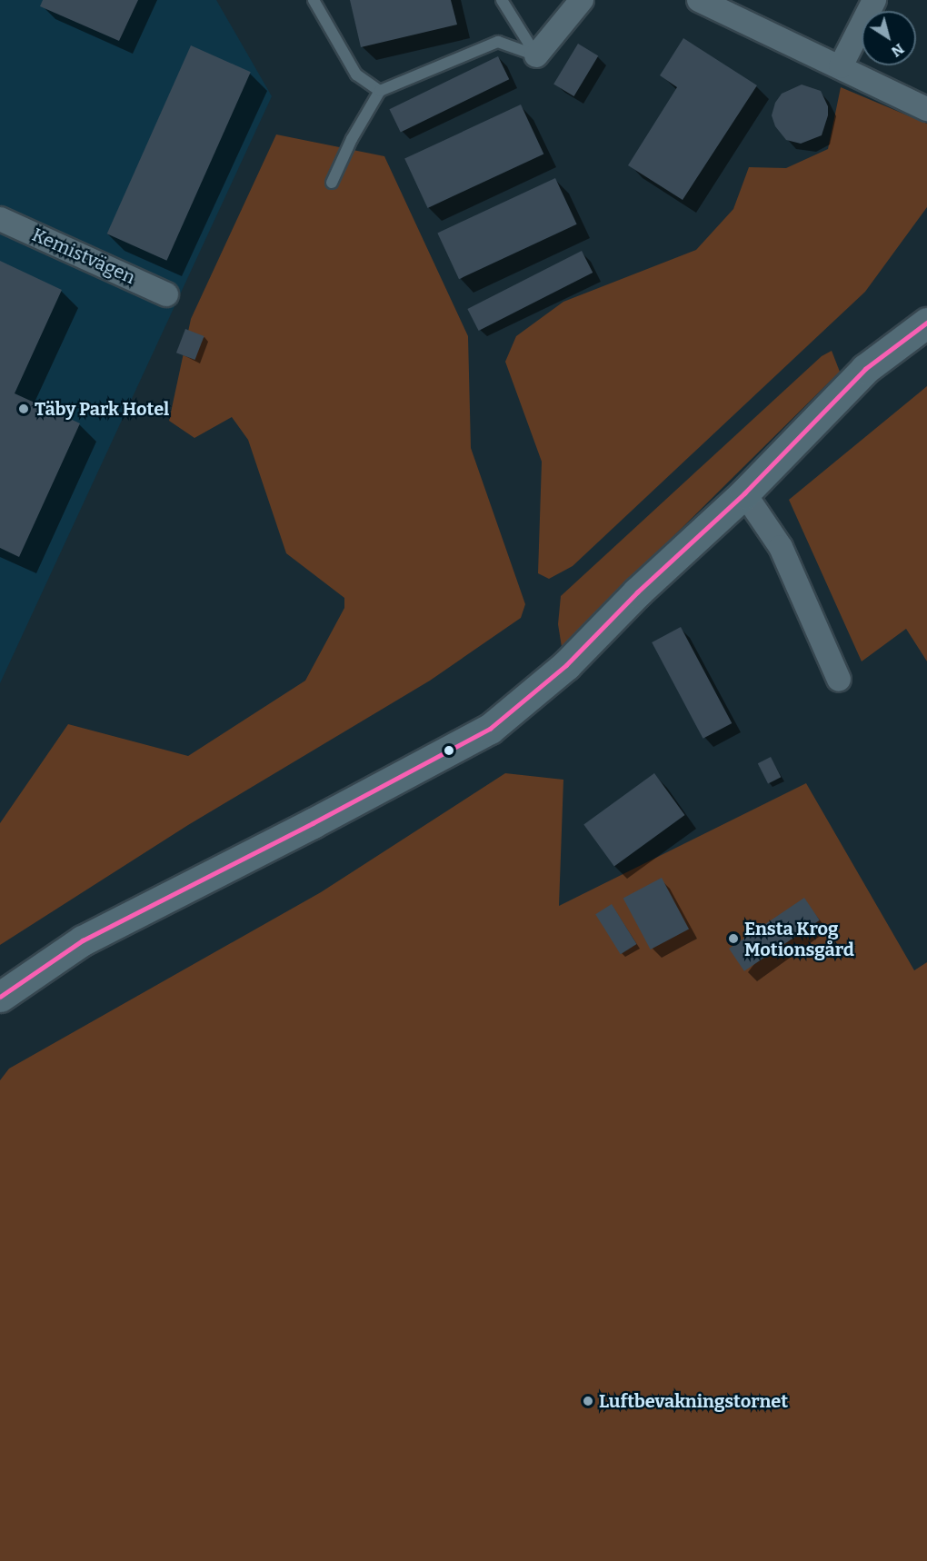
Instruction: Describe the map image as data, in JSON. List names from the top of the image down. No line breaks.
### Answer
{"streets":{"street":["Kemistvägen"]},"places":["Täby Park Hotel","Ensta Krog Motionsgård","Luftbevakningstornet"],"north":"bottom right"}
